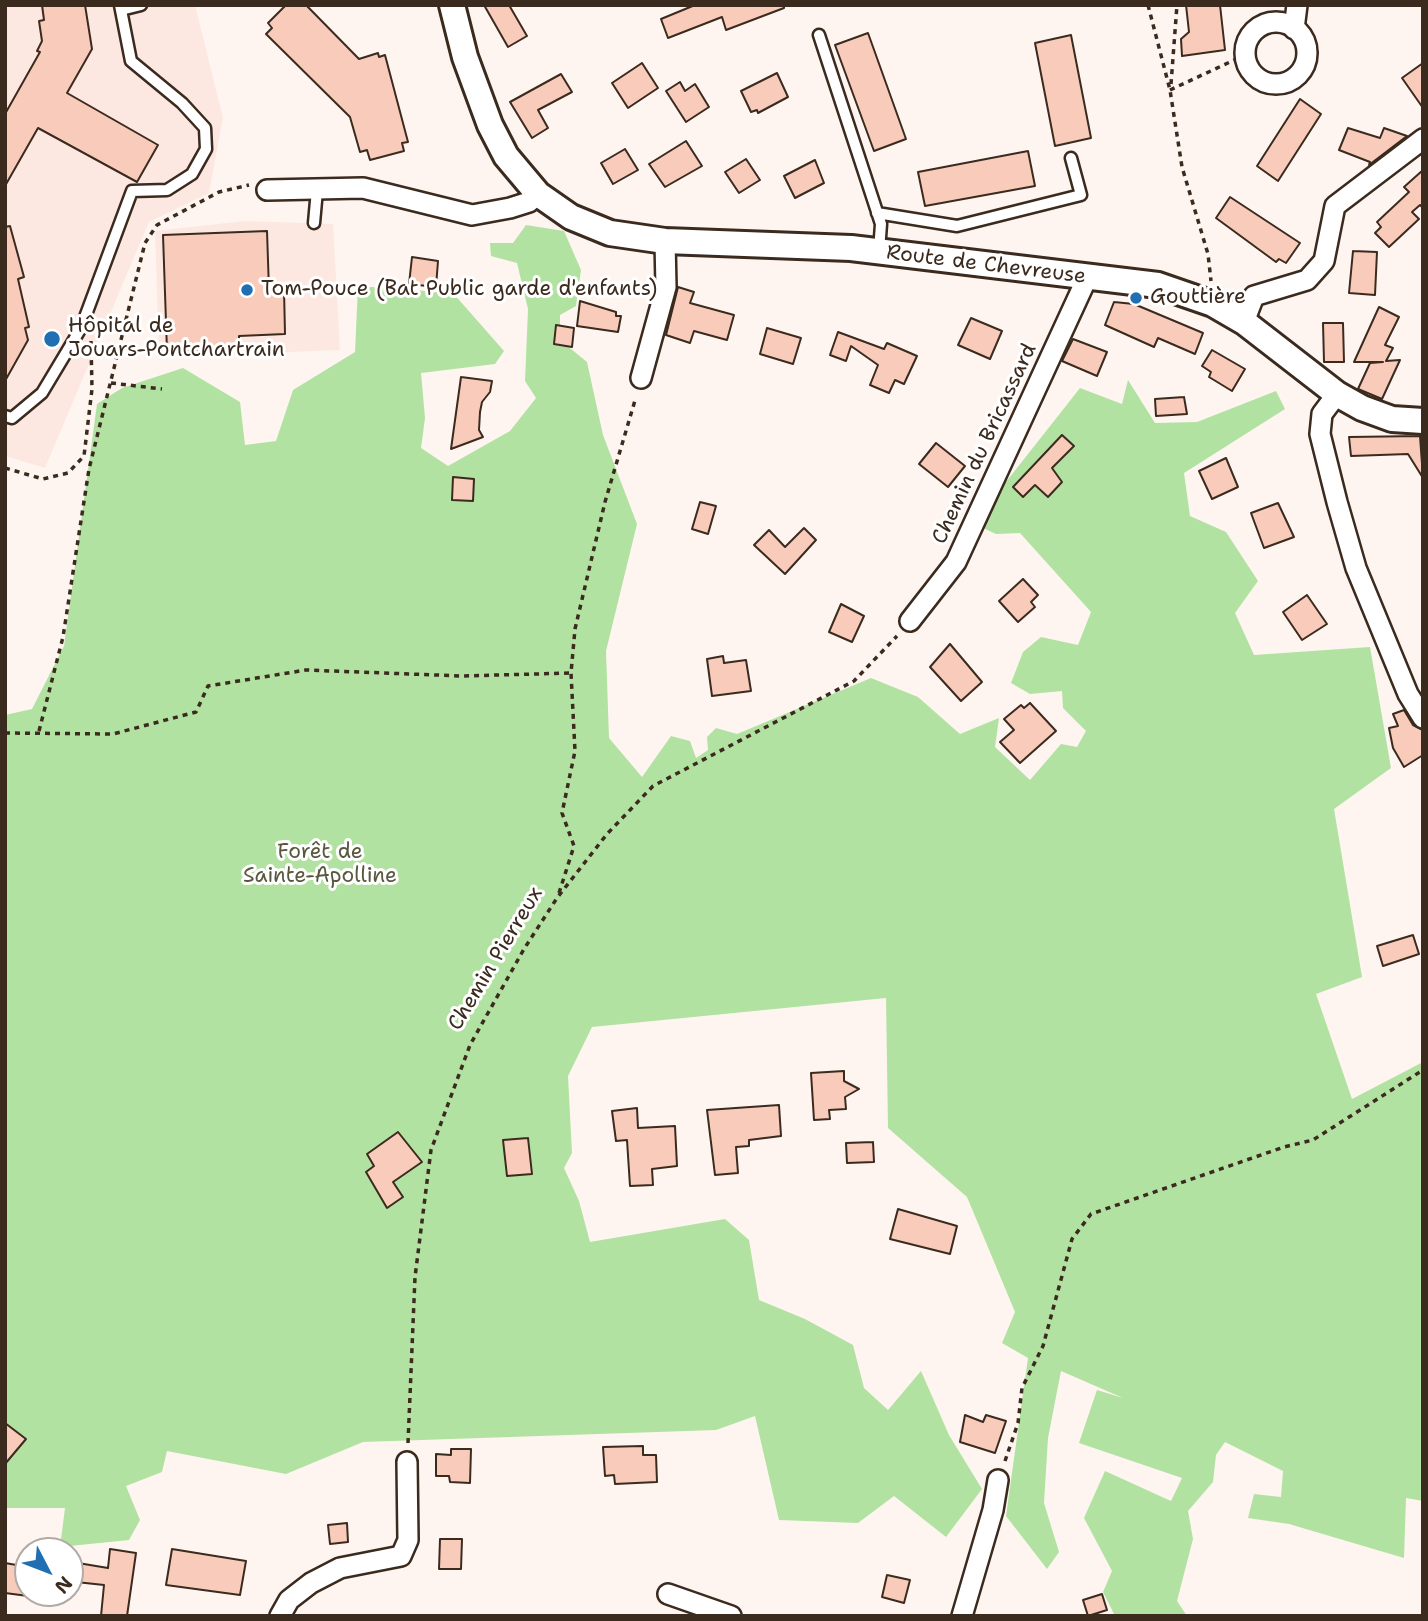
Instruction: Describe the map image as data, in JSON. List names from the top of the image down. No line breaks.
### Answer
{"streets":{"street":["Route de Chevreuse","Chemin du Bricassard"],"path":["Chemin Pierreux"]},"crossings":[["Route de Chevreuse","Chemin du Bricassard"],["Chemin du Bricassard","Chemin Pierreux"]],"parks":["Forêt de Sainte-Apolline"],"places":["Tom-Pouce (Bat Public garde d'enfants)","Gouttière","Hôpital de Jouars-Pontchartrain"],"north":"bottom right"}
